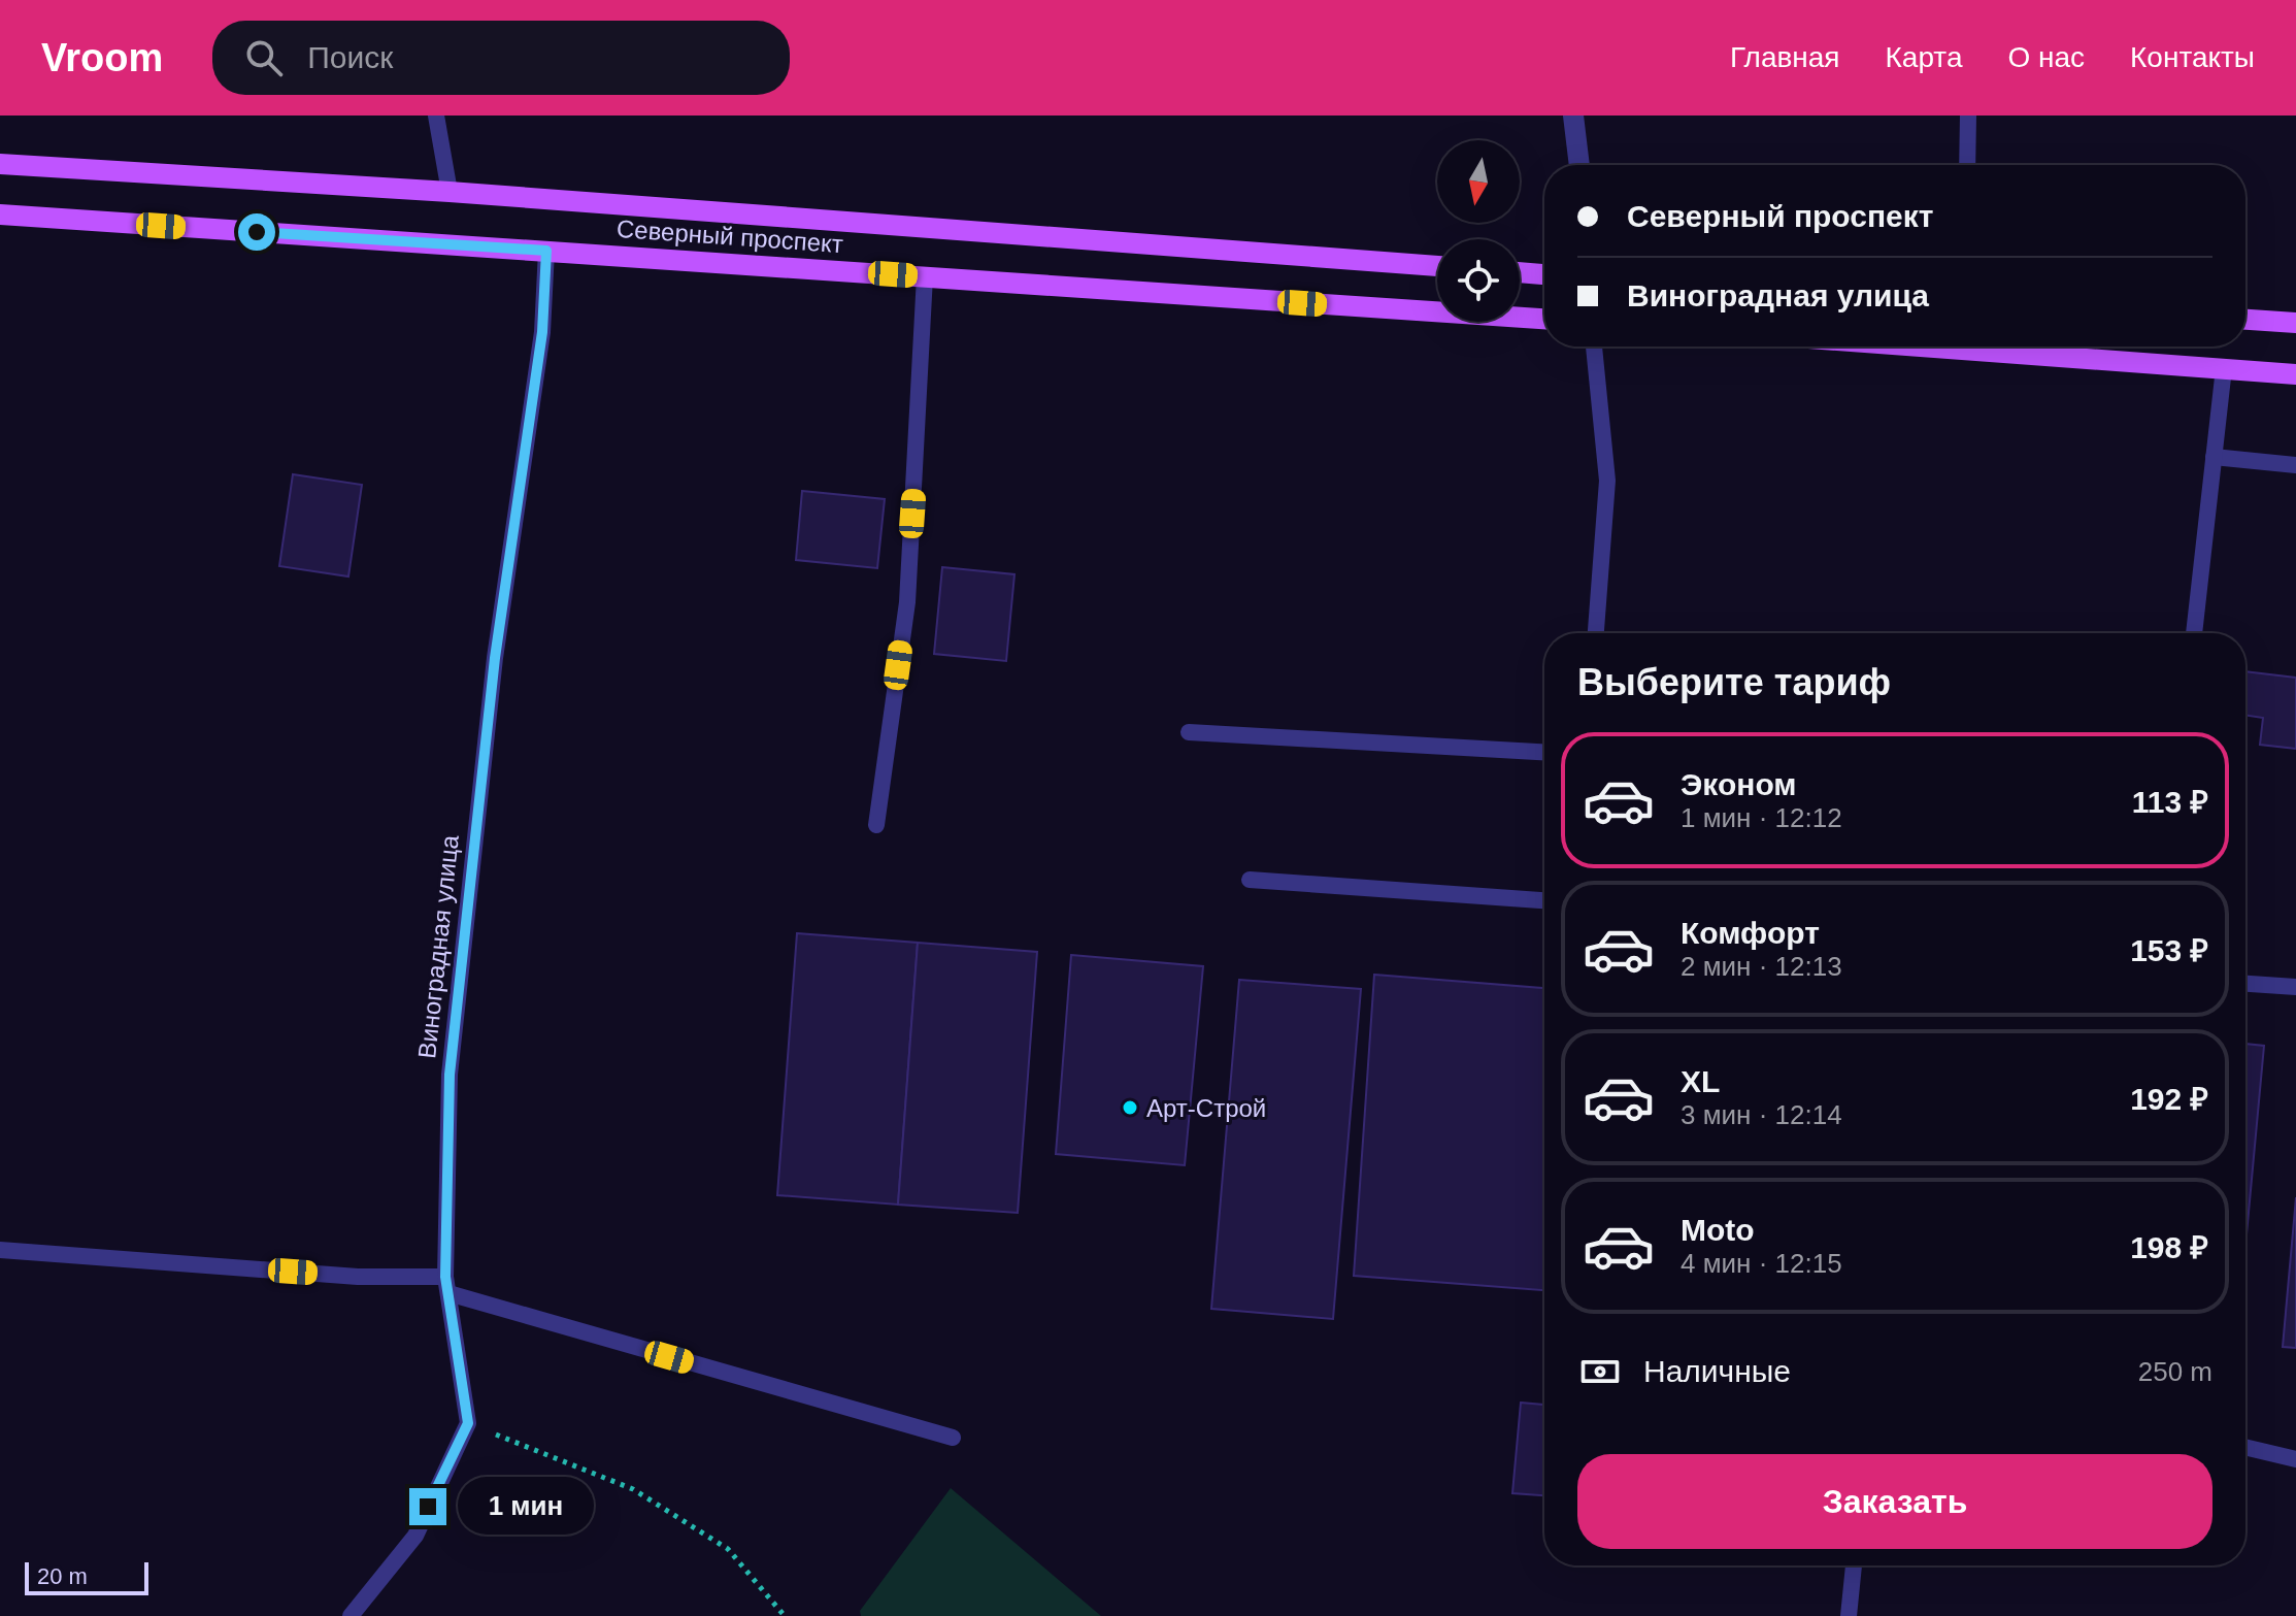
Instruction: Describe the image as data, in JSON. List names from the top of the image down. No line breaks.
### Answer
{"streets":{"main road":["Северный проспект"],"lane":["Виноградная улица"]},"crossings":[["Северный проспект","Виноградная улица"]],"places":["Арт-Строй"],"scale_bar":"20 m","north":"bottom","page":{"header":"Vroom","search":"Поиск","nav":["Главная","Карта","О нас","Контакты"],"banner":["Северный проспект","Виноградная улица"],"heading":"Выберите тариф","list":[{"name":"Эконом","note":"1 мин · 12:12","value":"113 ₽"},{"name":"Комфорт","note":"2 мин · 12:13","value":"153 ₽"},{"name":"XL","note":"3 мин · 12:14","value":"192 ₽"},{"name":"Moto","note":"4 мин · 12:15","value":"198 ₽"}],"pay":["Наличные","250 m"],"buttons":"Заказать","bubble":"1 мин","scale":"20 m"}}
